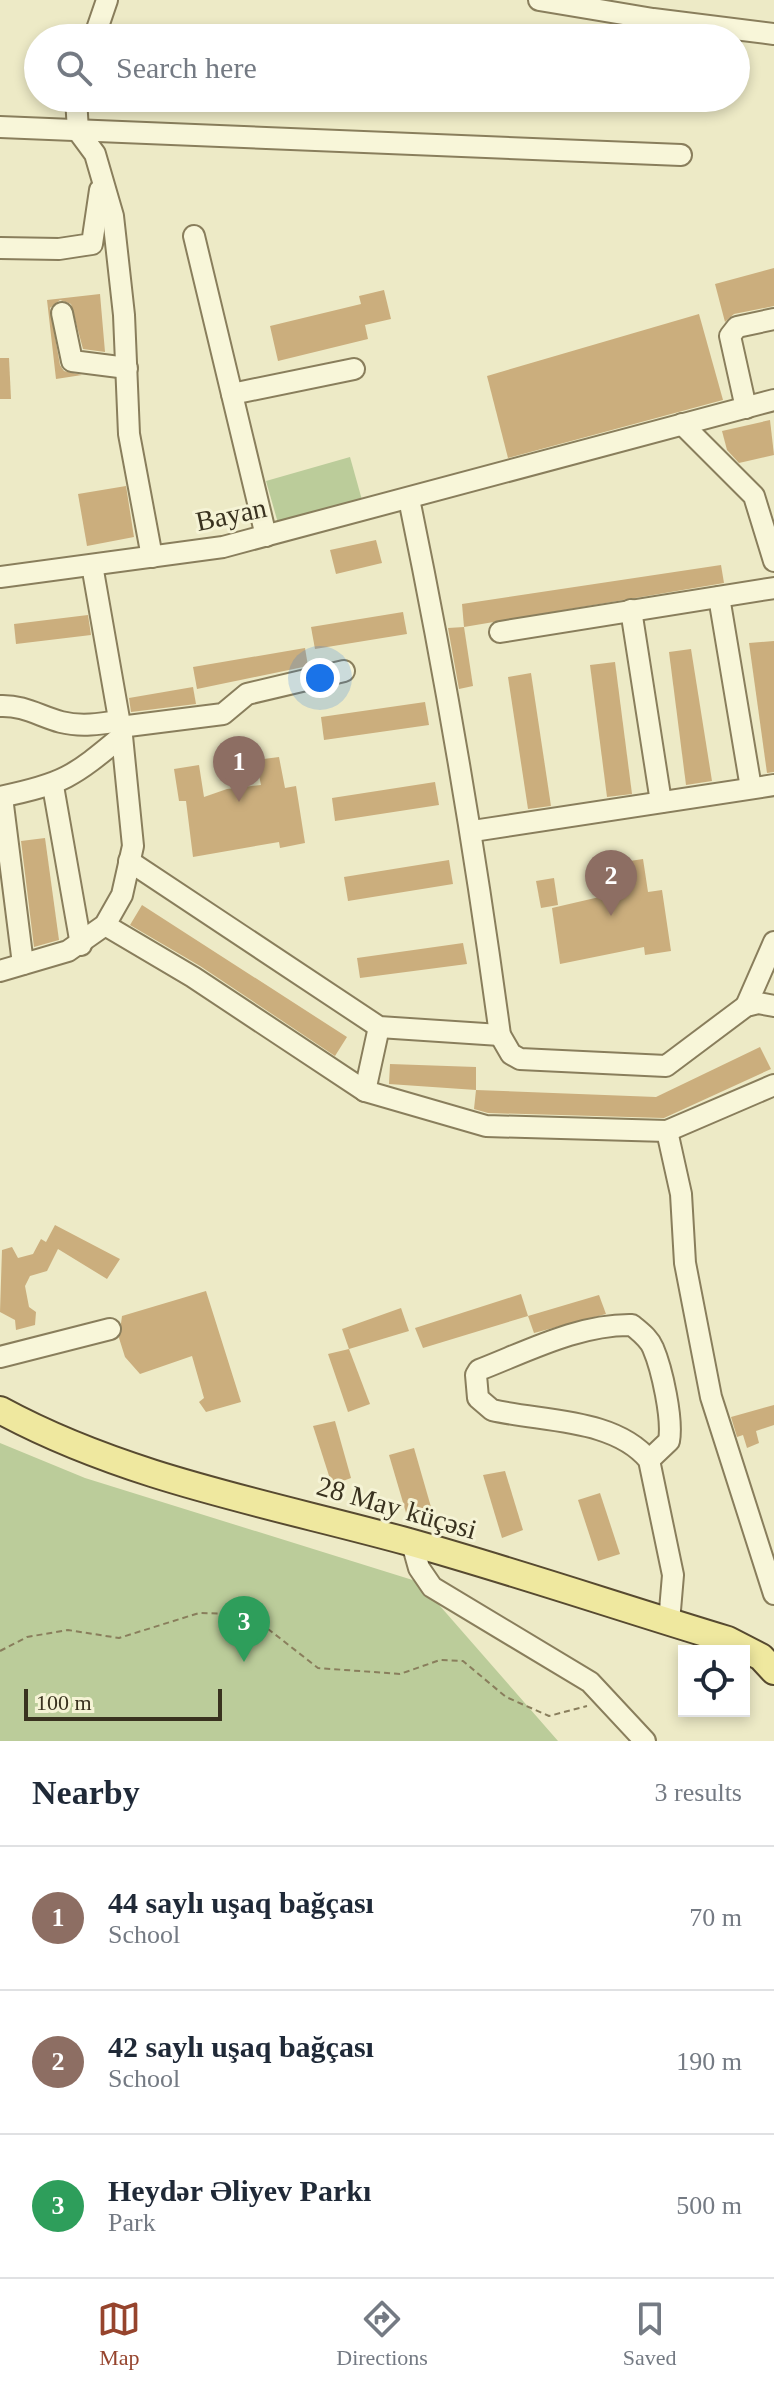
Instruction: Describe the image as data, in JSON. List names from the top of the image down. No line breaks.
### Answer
{"streets":{"main road":["28 May küçəsi"],"street":["Bayan"]},"scale_bar":"100 m","page":{"search":"Search here","pins":["1","2","3"],"scale":"100 m","heading":["Nearby","3 results"],"list":[{"mark":"1","name":"44 saylı uşaq bağçası","note":"School","value":"70 m"},{"mark":"2","name":"42 saylı uşaq bağçası","note":"School","value":"190 m"},{"mark":"3","name":"Heydər Əliyev Parkı","note":"Park","value":"500 m"}],"nav":["Map","Directions","Saved"]}}
